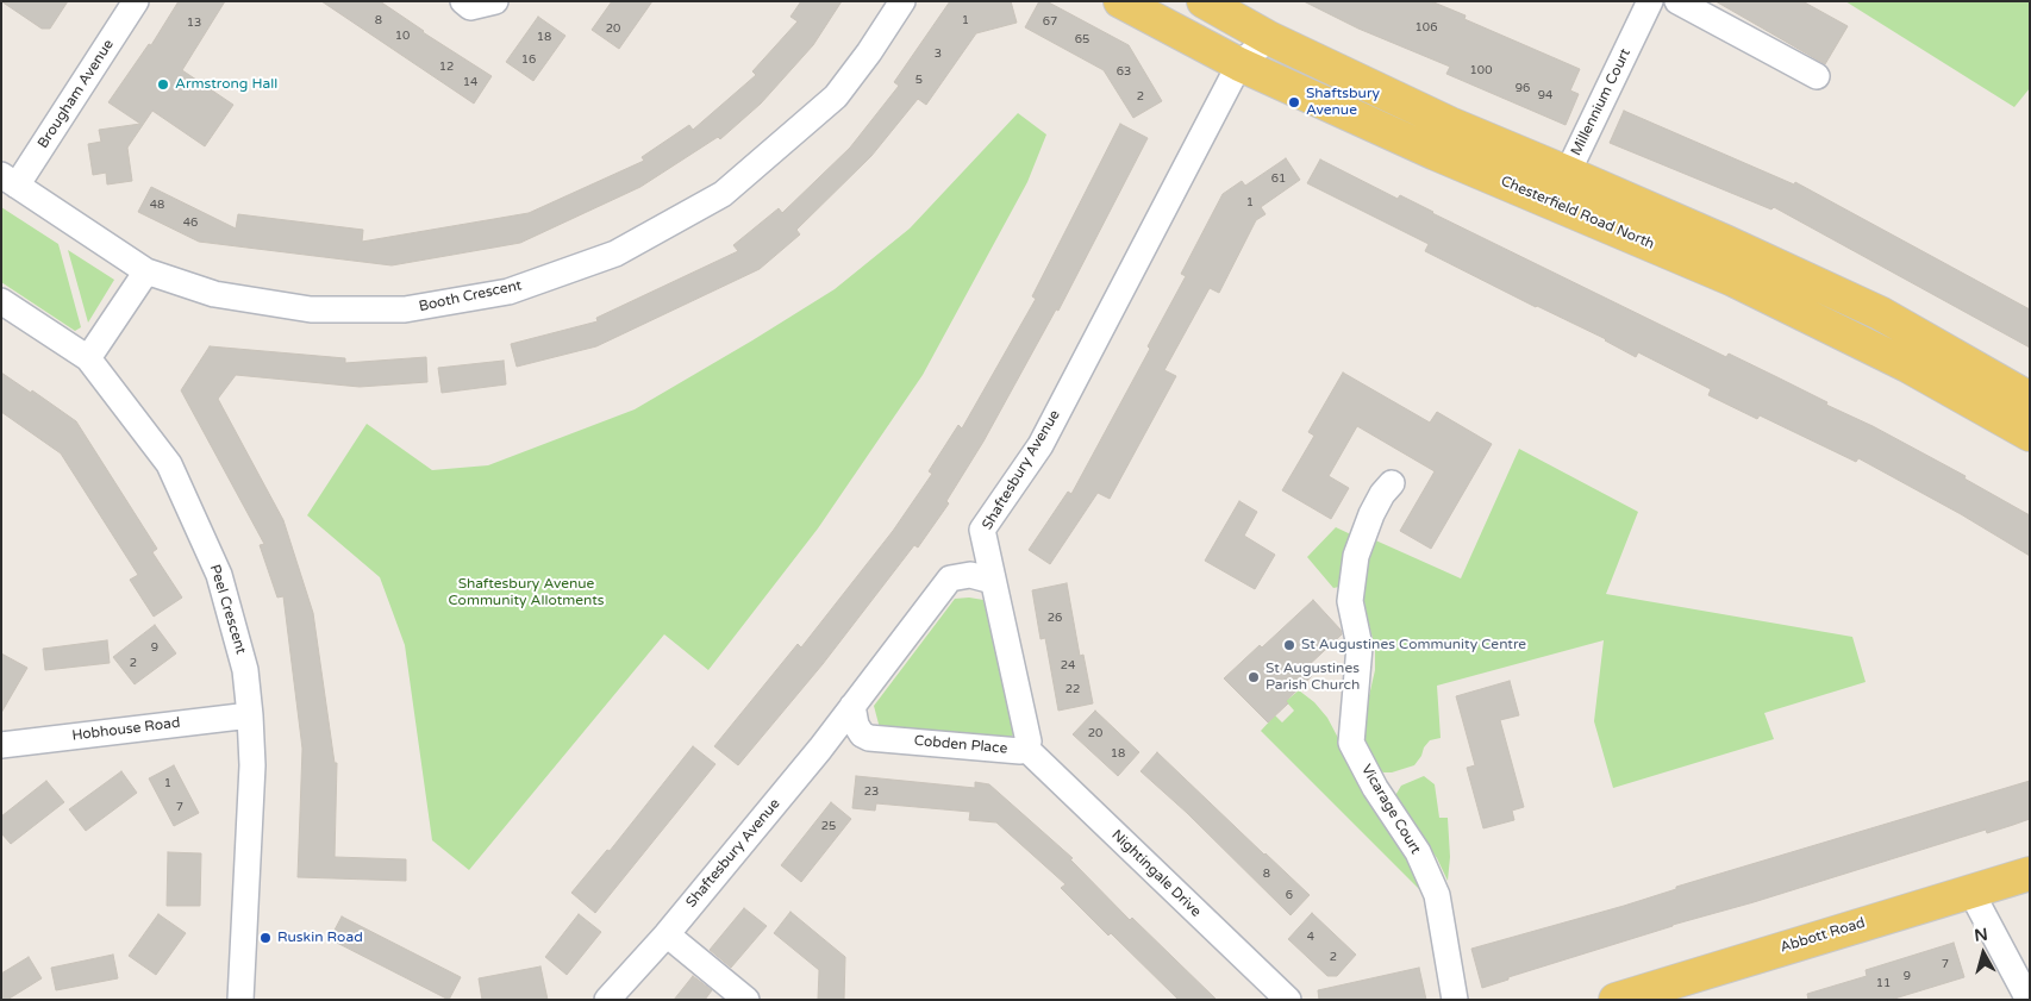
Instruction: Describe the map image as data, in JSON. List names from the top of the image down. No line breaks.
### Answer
{"streets":{"main road":["Chesterfield Road North","Abbott Road"],"street":["Brougham Avenue","Millennium Court","Booth Crescent","Shaftesbury Avenue","Peel Crescent","Hobhouse Road","Cobden Place","Vicarage Court","Nightingale Drive"]},"crossings":[["Brougham Avenue","Booth Crescent"],["Millennium Court","Chesterfield Road North"],["Chesterfield Road North","Shaftesbury Avenue"],["Shaftesbury Avenue","Cobden Place"],["Peel Crescent","Hobhouse Road"],["Cobden Place","Nightingale Drive"]],"parks":["Shaftesbury Avenue Community Allotments"],"places":["Armstrong Hall","Shaftsbury Avenue","St Augustines Community Centre","St Augustines Parish Church","Ruskin Road"],"house_numbers":["8","1","67","13","106","20","10","18","65","3","16","12","100","63","5","14","96","94","2","61","1","48","46","26","9","2","24","22","20","18","1","23","7","25","8","6","4","2","7","9","11"],"north":"top"}
